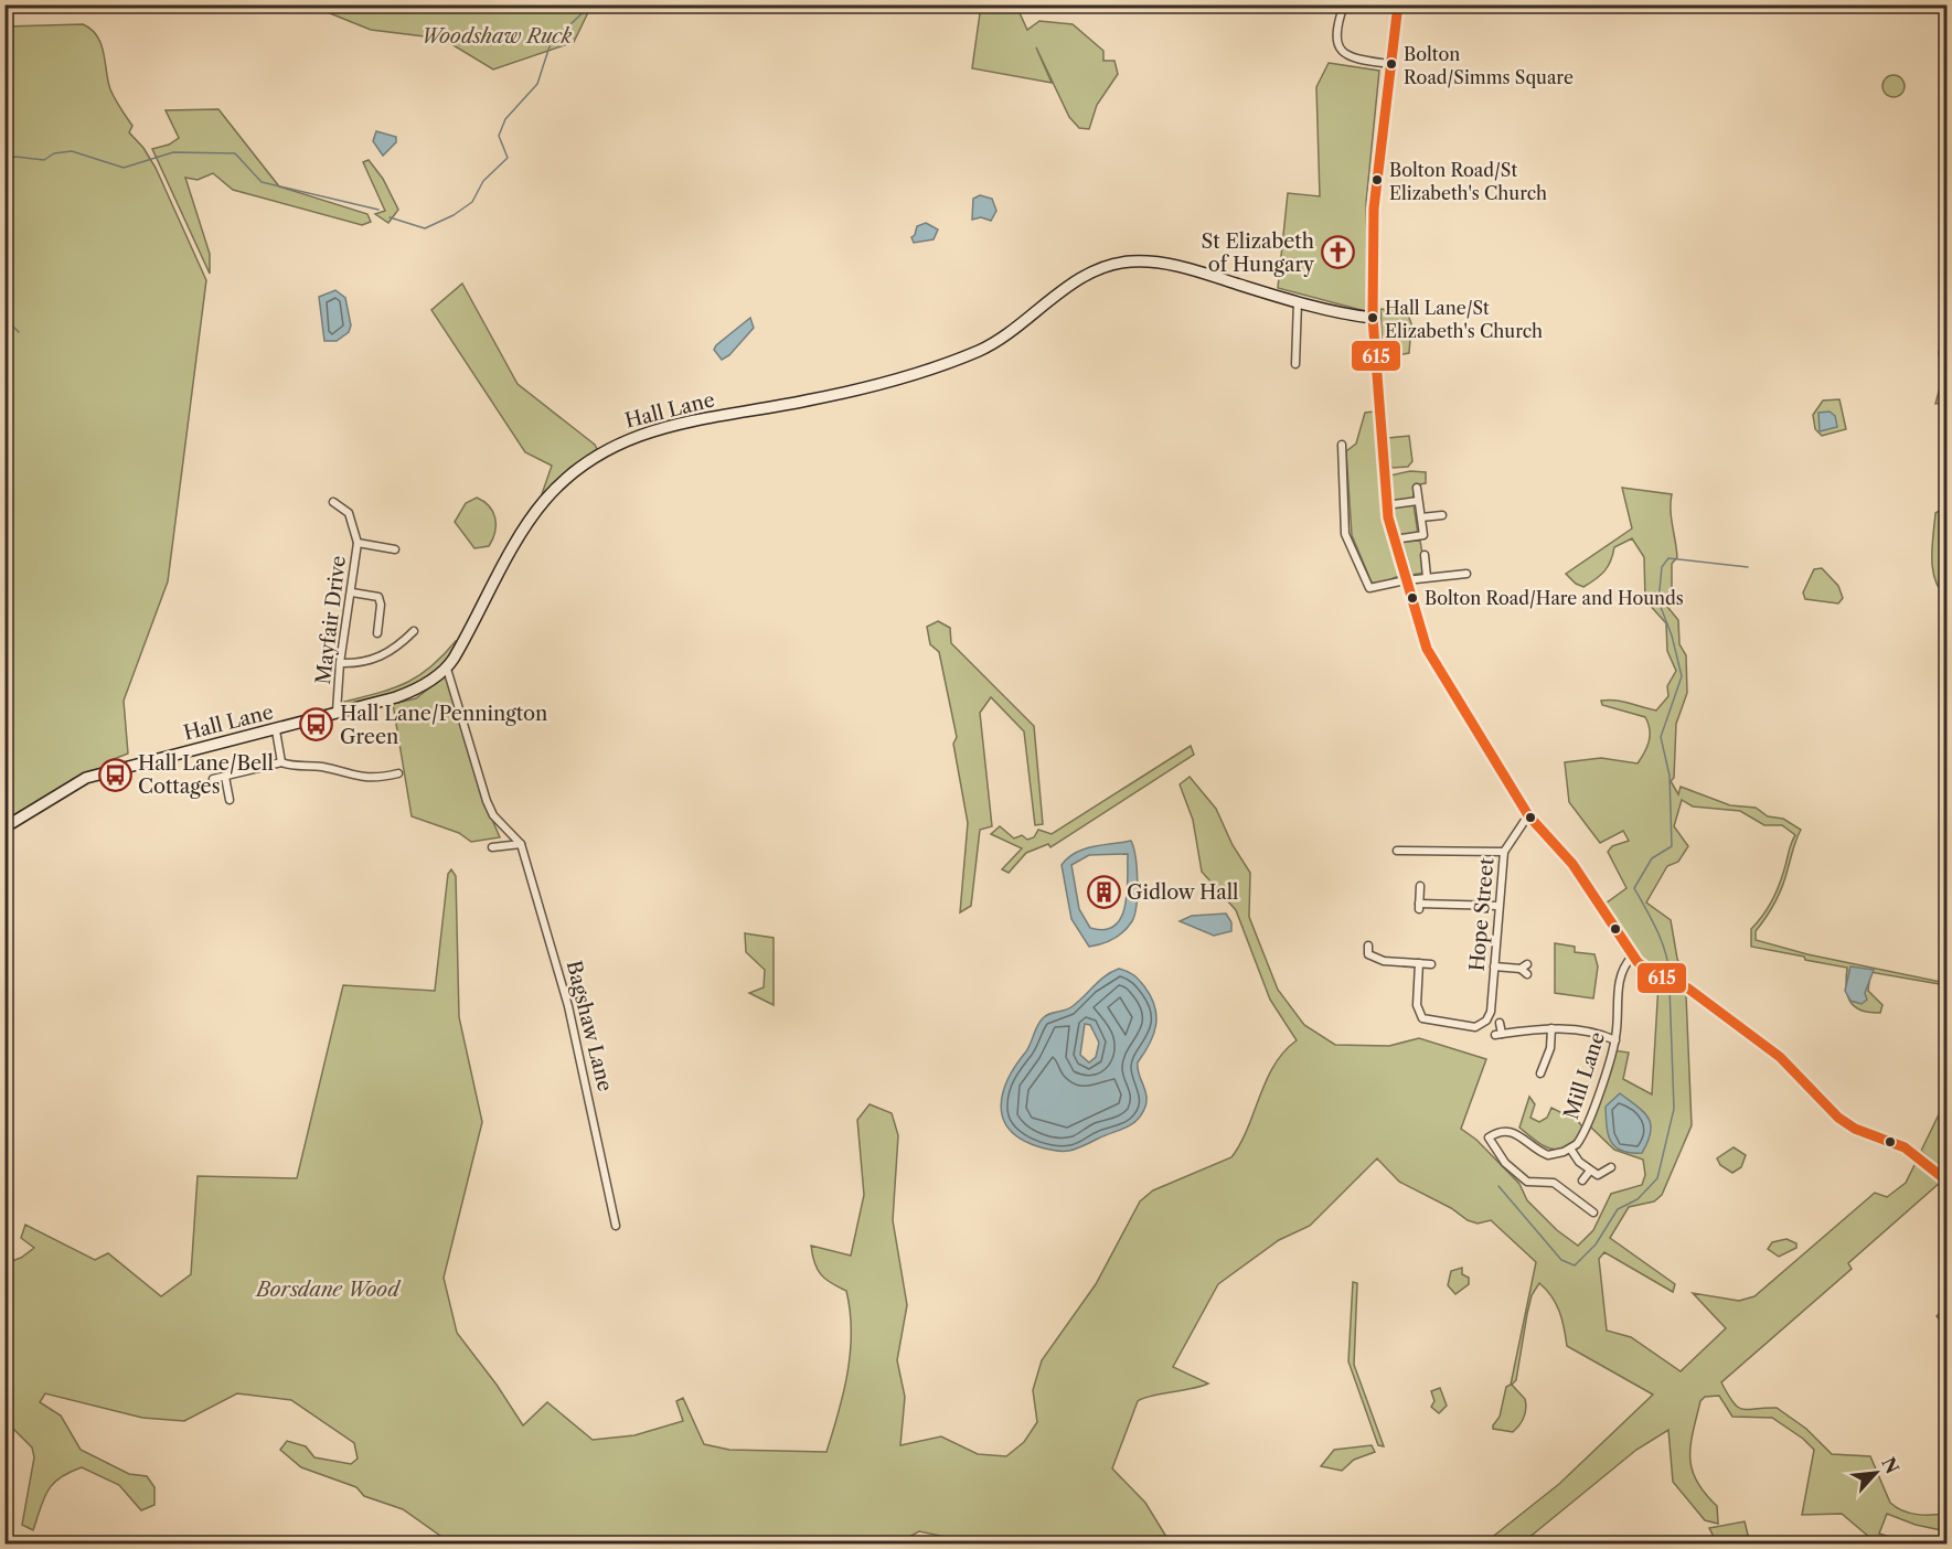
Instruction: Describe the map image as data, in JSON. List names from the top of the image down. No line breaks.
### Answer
{"streets":{"street":["Hall Lane","Mayfair Drive","Hope Street","Bagshaw Lane","Mill Lane"]},"crossings":[["Hall Lane","Mayfair Drive"]],"parks":["Woodshaw Ruck","Borsdane Wood"],"places":{"other":["Bolton Road/Simms Square","Bolton Road/St Elizabeth's Church","Hall Lane/St Elizabeth's Church","Bolton Road/Hare and Hounds"],"church":["St Elizabeth of Hungary"],"bus stop":["Hall Lane/Pennington Green","Hall Lane/Bell Cottages"],"building":["Gidlow Hall"]},"lines":["transit line 615"],"north":"top right"}
